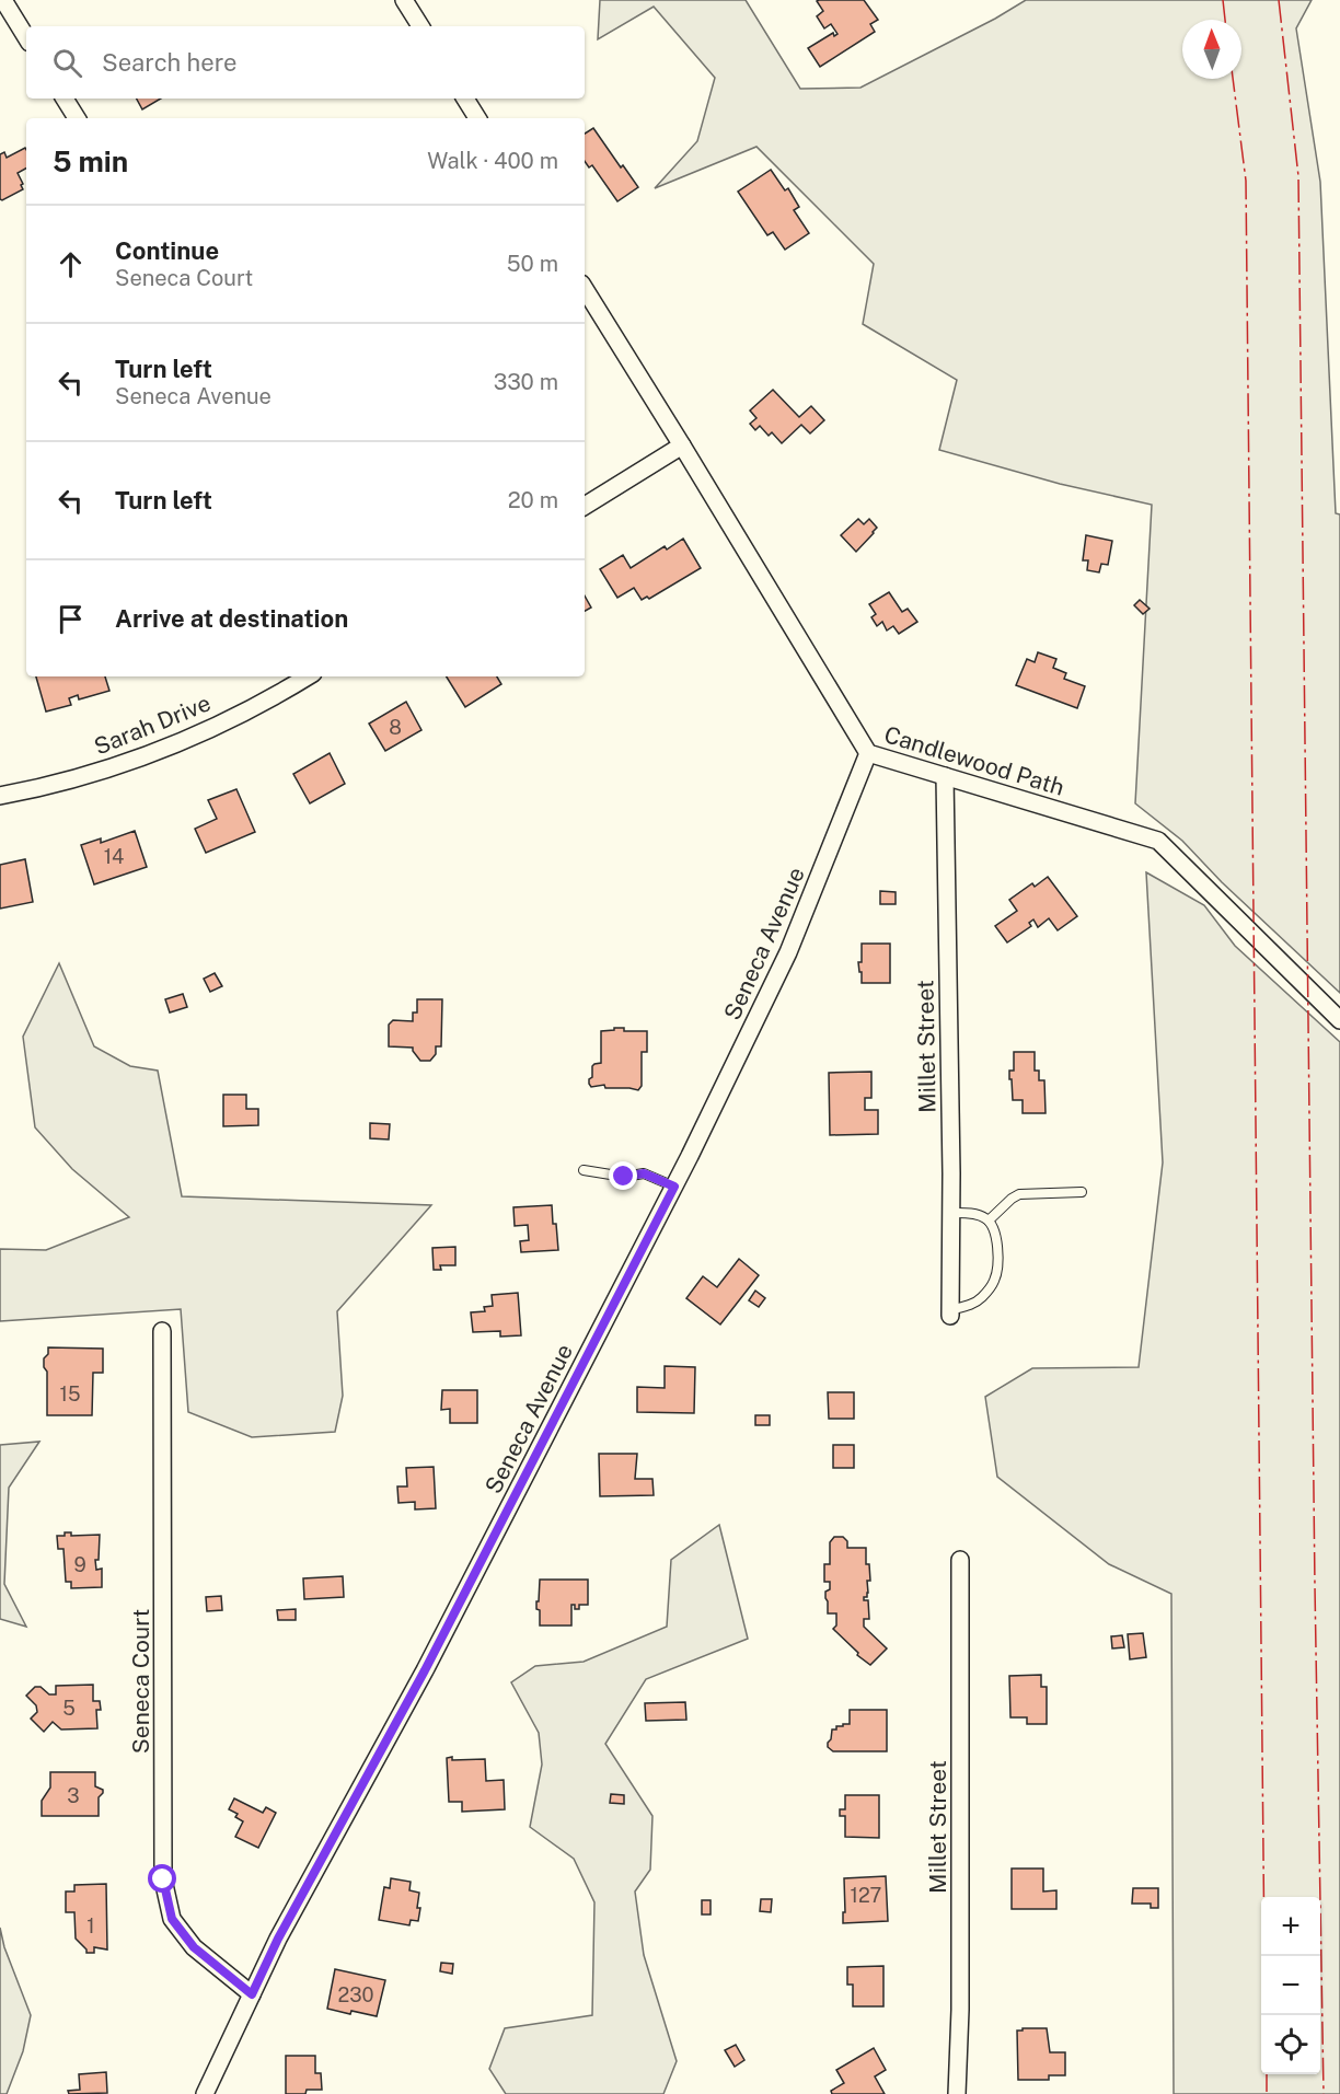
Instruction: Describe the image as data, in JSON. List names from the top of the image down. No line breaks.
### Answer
{"streets":{"street":["Sarah Drive","Candlewood Path","Seneca Avenue","Millet Street","Seneca Court"]},"crossings":[["Candlewood Path","Seneca Avenue"],["Candlewood Path","Millet Street"],["Seneca Avenue","Seneca Court"]],"house_numbers":["8","14","15","9","5","3","127","1","230"],"north":"top","page":{"search":"Search here","heading":["5 min","Walk · 400 m"],"list":[["Continue","Seneca Court","50 m"],["Turn left","Seneca Avenue","330 m"],["Turn left","20 m"],"Arrive at destination"],"map_buttons":["+","−"]}}
